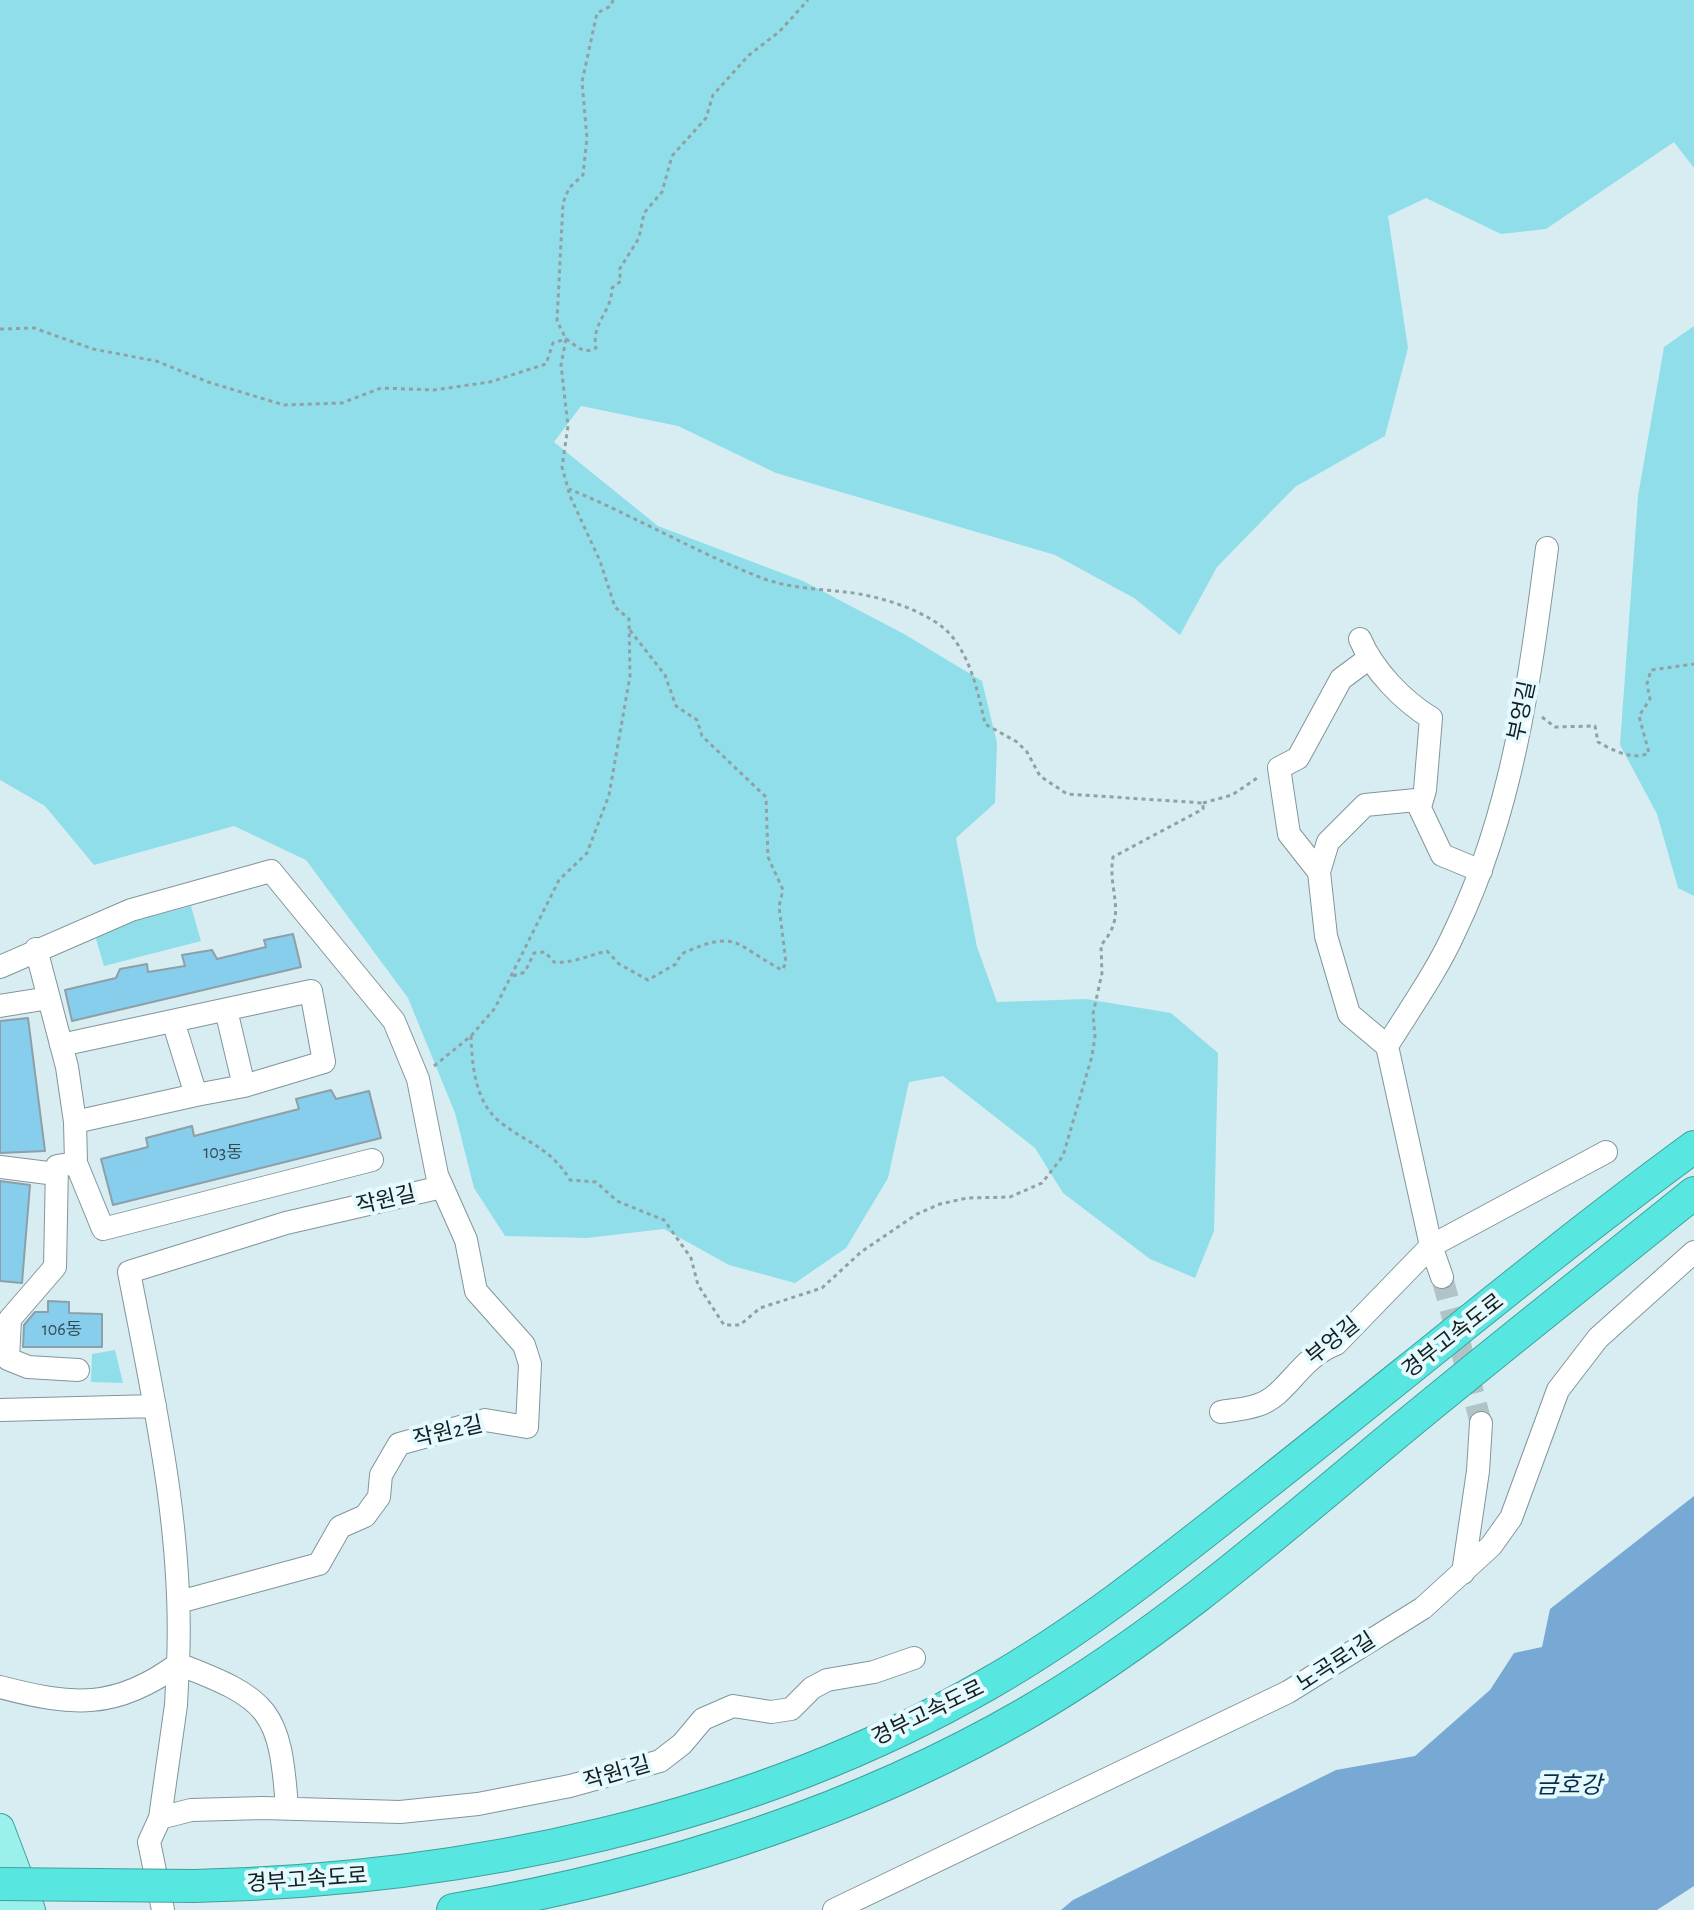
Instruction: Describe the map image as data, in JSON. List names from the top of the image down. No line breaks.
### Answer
{"streets":{"highway":["경부고속도로"],"street":["부엉길","작원길","작원2길","노곡로1길","작원1길"]},"crossings":[["작원길","작원2길"],["작원길","작원1길"]],"water":["금호강"],"house_numbers":["103동","106동"]}
